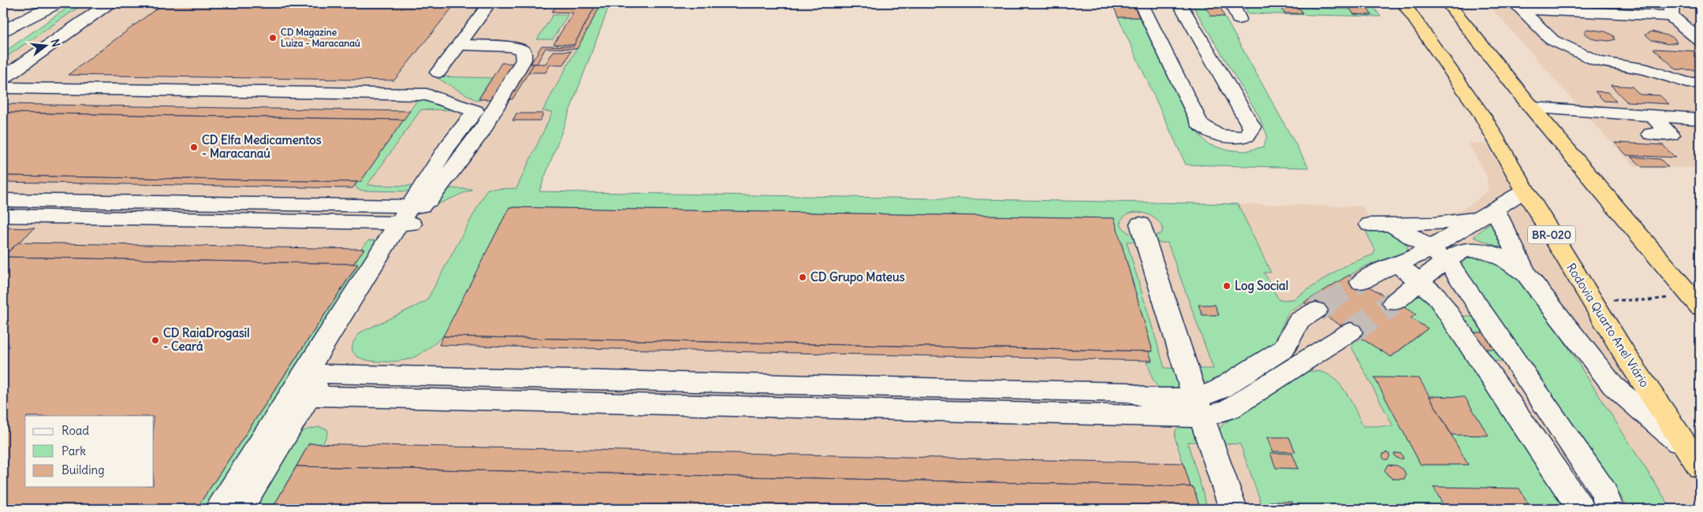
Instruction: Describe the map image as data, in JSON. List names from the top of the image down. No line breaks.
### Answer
{"streets":{"highway":["BR-020","Rodovia Quarto Anel Viário"]},"places":["CD Magazine Luiza - Maracanaú","CD Elfa Medicamentos - Maracanaú","CD Grupo Mateus","Log Social","CD RaiaDrogasil - Ceará"],"legend":["Road","Park","Building"],"north":"right"}
